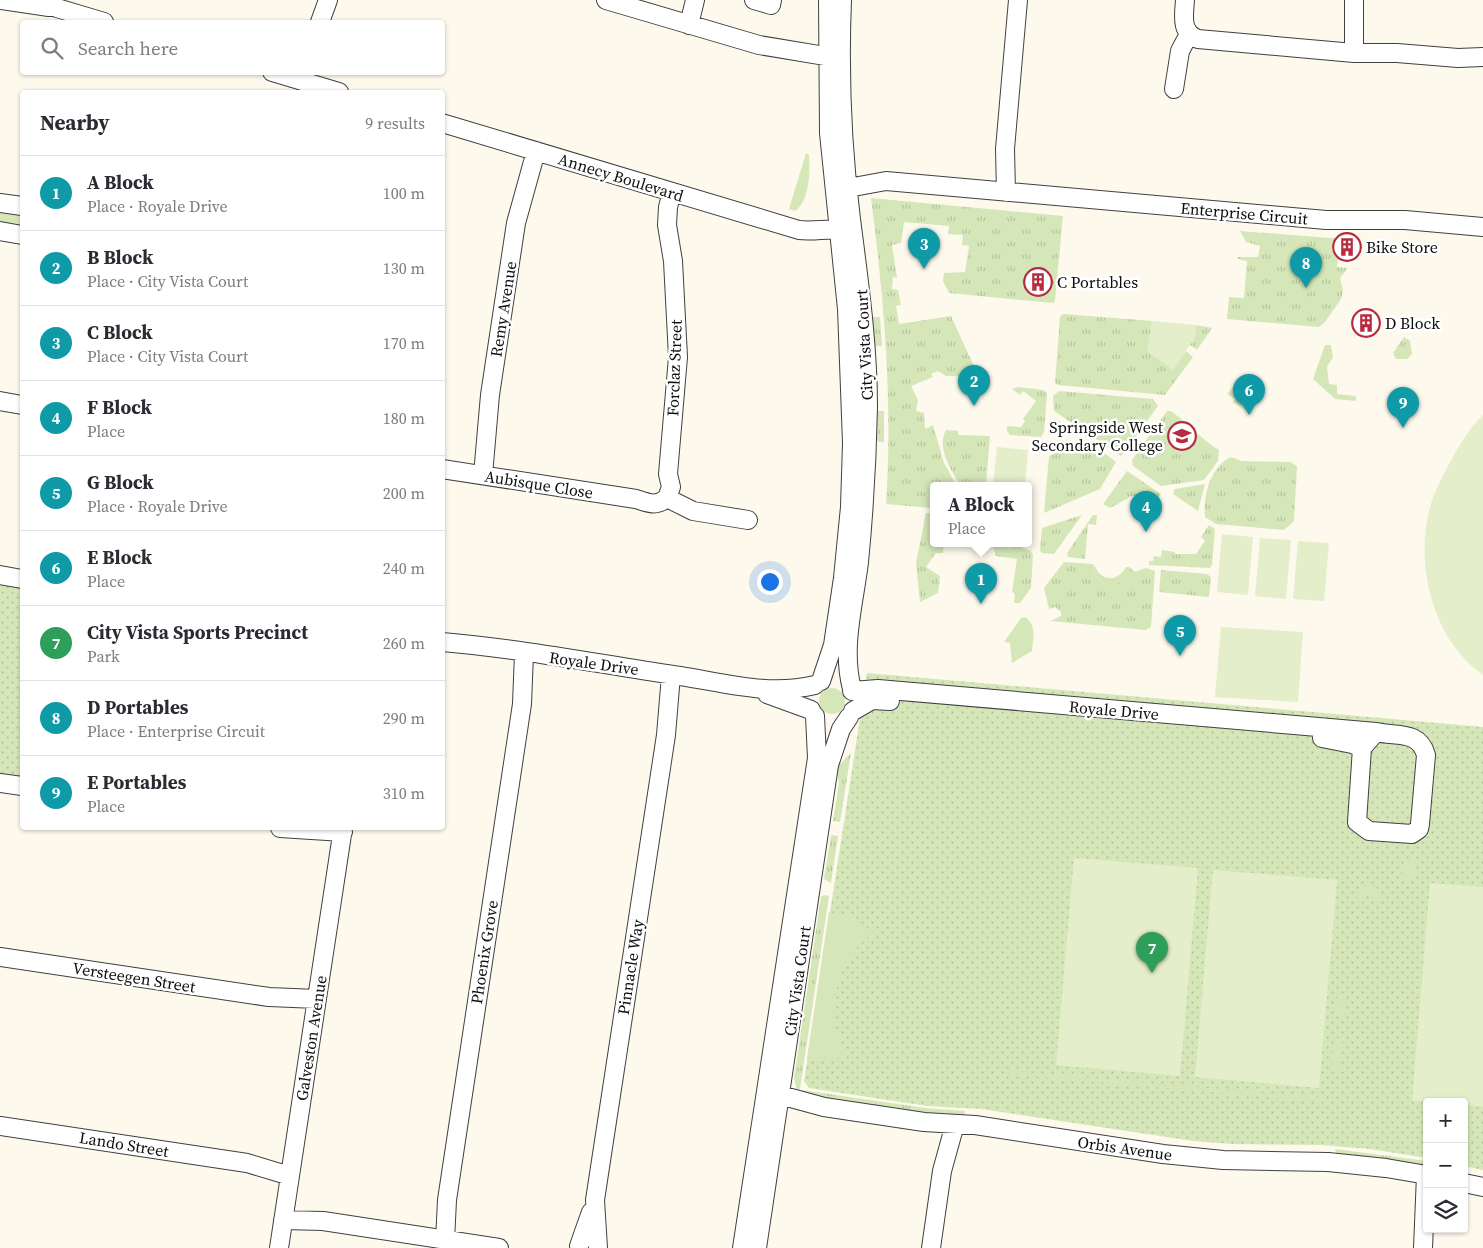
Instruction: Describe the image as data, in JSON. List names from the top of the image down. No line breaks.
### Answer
{"streets":{"street":["Annecy Boulevard","Enterprise Circuit","Remy Avenue","City Vista Court","Forclaz Street","Aubisque Close","Royale Drive","Phoenix Grove","Pinnacle Way","Versteegen Street","Galveston Avenue","Lando Street","Orbis Avenue"]},"crossings":[["Annecy Boulevard","Remy Avenue"],["Annecy Boulevard","City Vista Court"],["Annecy Boulevard","Forclaz Street"],["Enterprise Circuit","City Vista Court"],["Remy Avenue","Aubisque Close"],["City Vista Court","Royale Drive"],["City Vista Court","Orbis Avenue"],["Forclaz Street","Aubisque Close"],["Royale Drive","Phoenix Grove"],["Royale Drive","Pinnacle Way"],["Versteegen Street","Galveston Avenue"],["Galveston Avenue","Lando Street"]],"places":{"building":["Bike Store","C Portables","D Block"],"school or university":["Springside West Secondary College"]},"page":{"search":"Search here","heading":["Nearby","9 results"],"list":[{"mark":"1","name":"A Block","note":"Place · Royale Drive","value":"100 m"},{"mark":"2","name":"B Block","note":"Place · City Vista Court","value":"130 m"},{"mark":"3","name":"C Block","note":"Place · City Vista Court","value":"170 m"},{"mark":"4","name":"F Block","note":"Place","value":"180 m"},{"mark":"5","name":"G Block","note":"Place · Royale Drive","value":"200 m"},{"mark":"6","name":"E Block","note":"Place","value":"240 m"},{"mark":"7","name":"City Vista Sports Precinct","note":"Park","value":"260 m"},{"mark":"8","name":"D Portables","note":"Place · Enterprise Circuit","value":"290 m"},{"mark":"9","name":"E Portables","note":"Place","value":"310 m"}],"pins":["3","8","2","6","9","4","1","5","7"],"popup":["A Block","Place"],"map_buttons":["+","−"]}}
